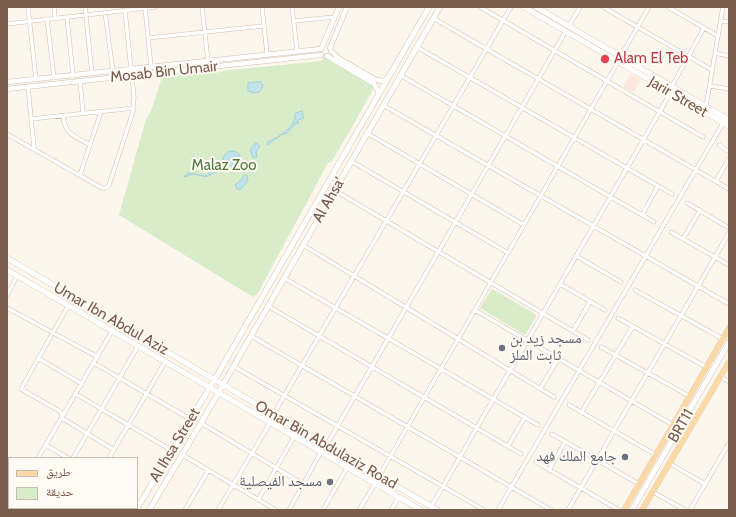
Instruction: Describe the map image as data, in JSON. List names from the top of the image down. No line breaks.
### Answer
{"streets":{"main road":["Jarir Street","Al Ahsa'","Umar Ibn Abdul Aziz","BRT11","Al Ihsa Street","Omar Bin Abdulaziz Road"],"street":["Mosab Bin Umair"]},"crossings":[["Al Ahsa'","Umar Ibn Abdul Aziz"],["Al Ahsa'","Al Ihsa Street"],["Al Ahsa'","Omar Bin Abdulaziz Road"],["Umar Ibn Abdul Aziz","Al Ihsa Street"],["Umar Ibn Abdul Aziz","Omar Bin Abdulaziz Road"],["Al Ihsa Street","Omar Bin Abdulaziz Road"]],"parks":["Malaz Zoo"],"places":["Alam El Teb","مسجد زيد بن ثابت الملز","جامع الملك فهد","مسجد الفيصلية"],"legend":["طريق","حديقة"]}
